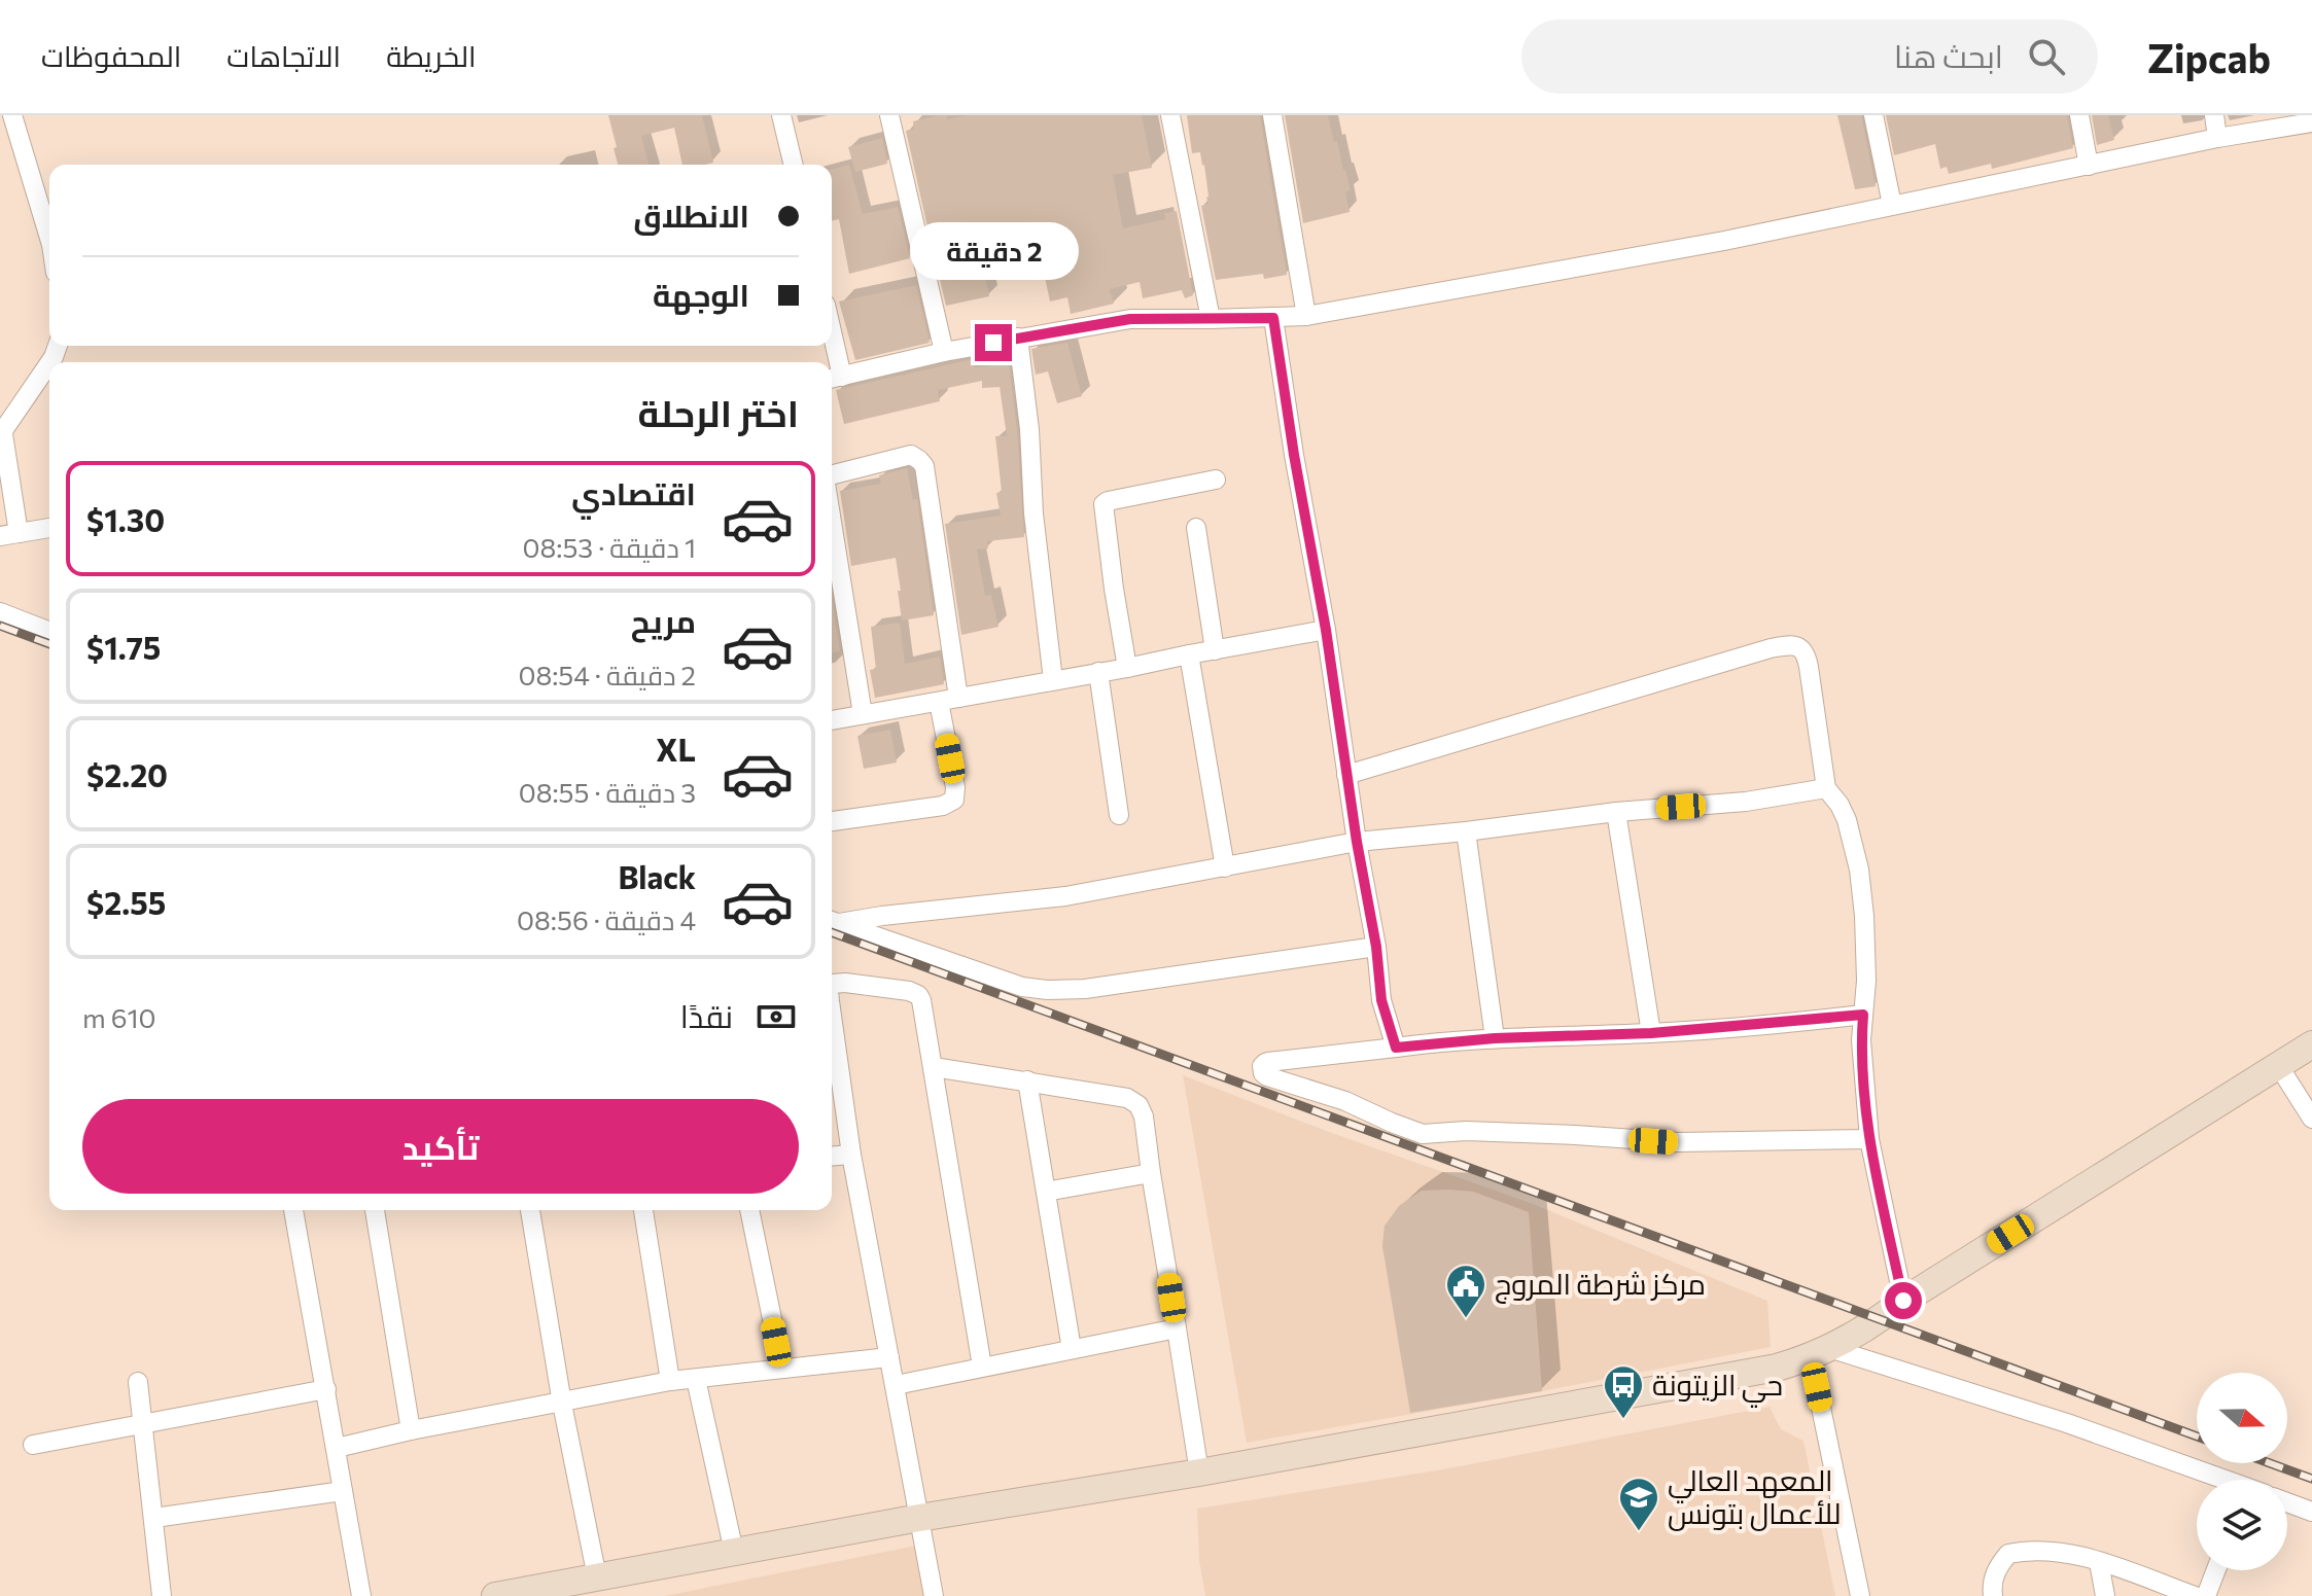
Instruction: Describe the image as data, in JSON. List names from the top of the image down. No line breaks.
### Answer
{"places":{"public building":["مركز شرطة المروج"],"bus stop":["حي الزيتونة"],"school or university":["المعهد العالي للأعمال بتونس"]},"north":"right","page":{"header":"Zipcab","search":"ابحث هنا","nav":["الخريطة","الاتجاهات","المحفوظات"],"banner":["الانطلاق","الوجهة"],"bubble":"2 دقيقة","heading":"اختر الرحلة","list":[{"name":"اقتصادي","note":"1 دقيقة · 08:53","value":"$1.30"},{"name":"مريح","note":"2 دقيقة · 08:54","value":"$1.75"},{"name":"XL","note":"3 دقيقة · 08:55","value":"$2.20"},{"name":"Black","note":"4 دقيقة · 08:56","value":"$2.55"}],"pay":["نقدًا","610 m"],"buttons":"تأكيد"}}
